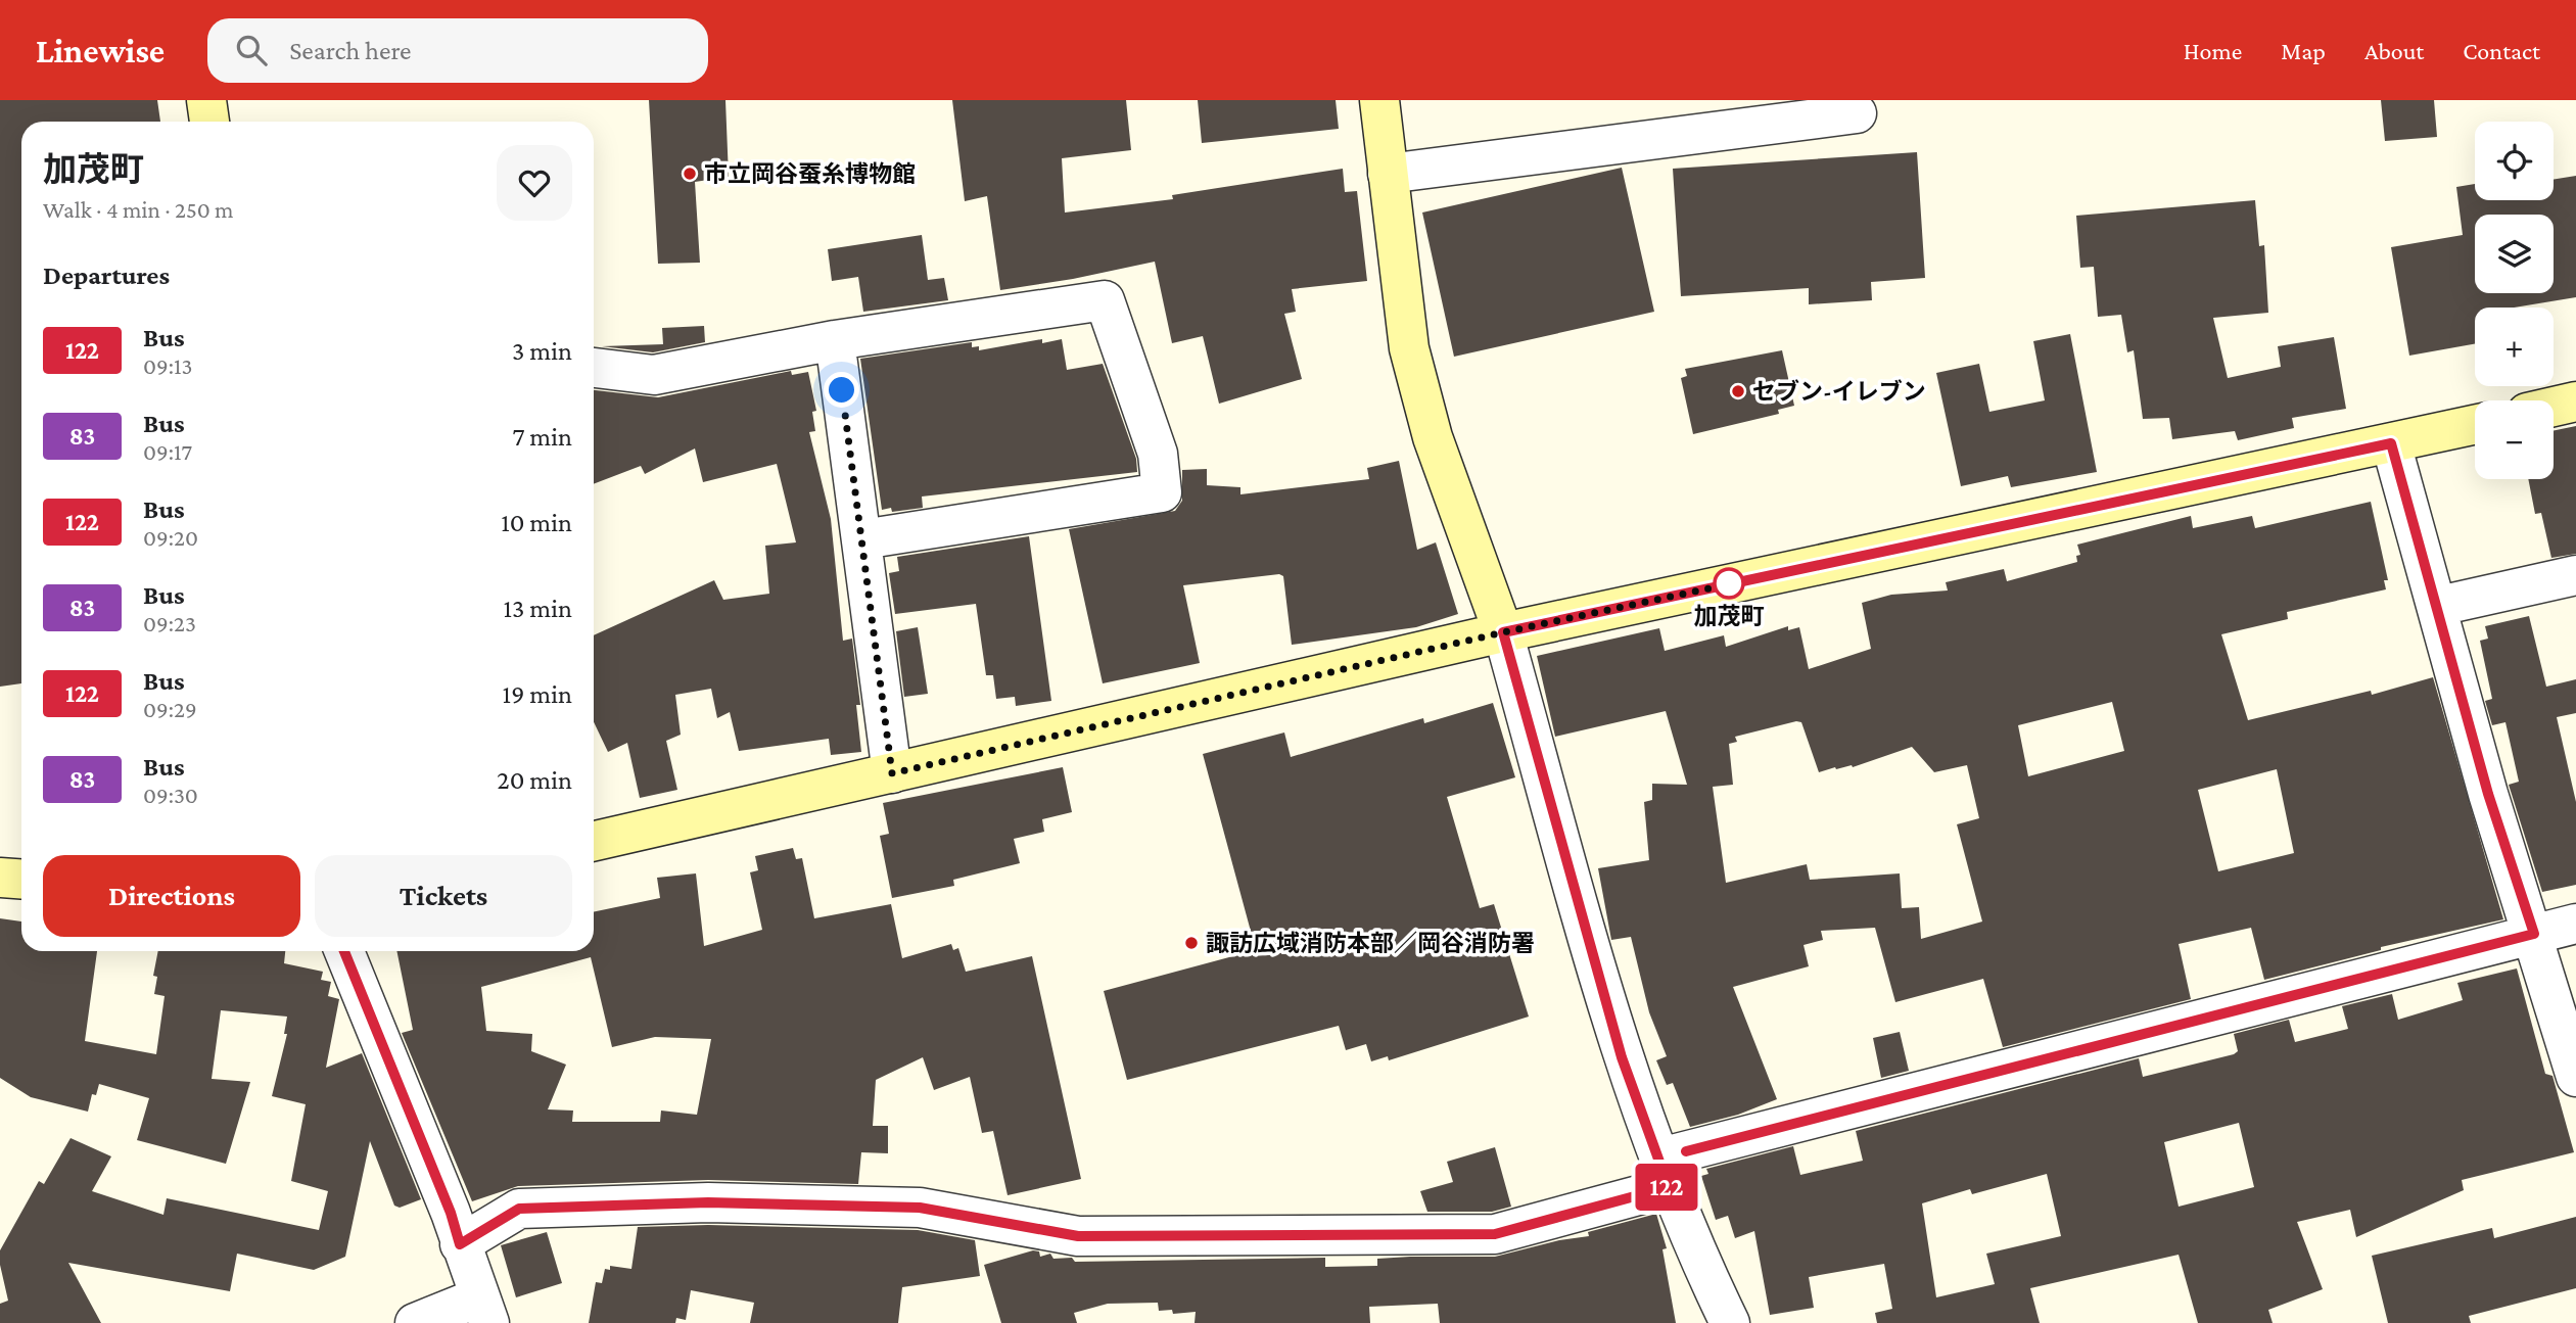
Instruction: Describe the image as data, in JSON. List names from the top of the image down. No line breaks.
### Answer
{"places":["市立岡谷蚕糸博物館","セブン-イレブン","加茂町","諏訪広域消防本部／岡谷消防署"],"lines":["bus line 122"],"page":{"header":"Linewise","search":"Search here","nav":["Home","Map","About","Contact"],"on_map":"122","map_buttons":["+","−"],"heading":[["加茂町","Walk · 4 min · 250 m"],"Departures"],"list":[{"mark":"122","name":"Bus","note":"09:13","value":"3 min"},{"mark":"83","name":"Bus","note":"09:17","value":"7 min"},{"mark":"122","name":"Bus","note":"09:20","value":"10 min"},{"mark":"83","name":"Bus","note":"09:23","value":"13 min"},{"mark":"122","name":"Bus","note":"09:29","value":"19 min"},{"mark":"83","name":"Bus","note":"09:30","value":"20 min"}],"buttons":["Directions","Tickets"]}}
